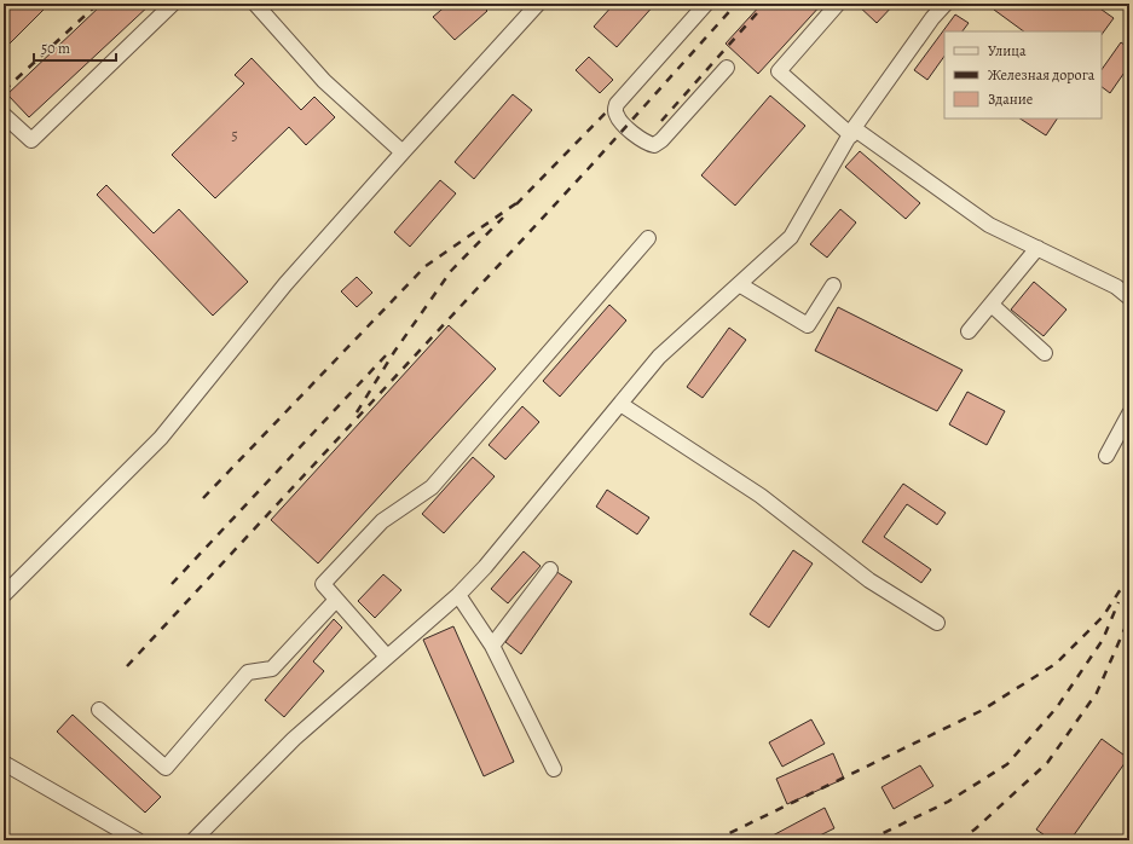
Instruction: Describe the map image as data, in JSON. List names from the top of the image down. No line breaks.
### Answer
{"house_numbers":["5"],"legend":["Улица","Железная дорога","Здание"],"scale_bar":"50 m"}
